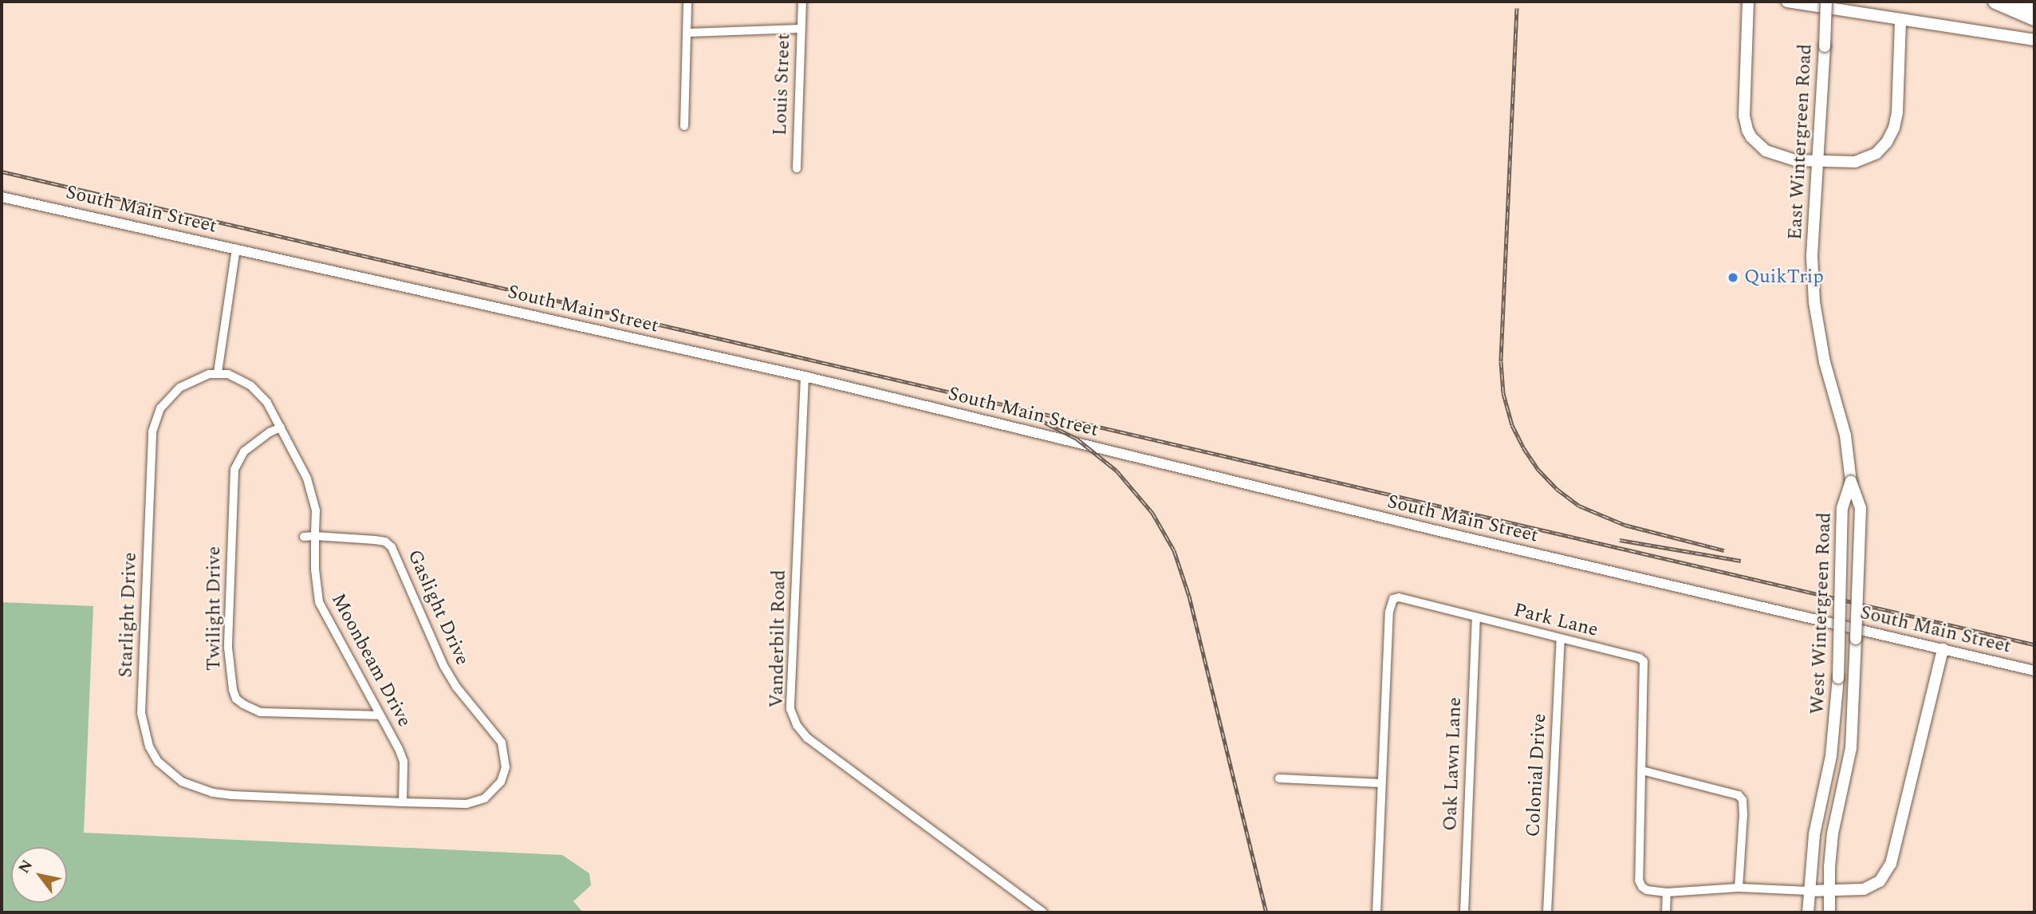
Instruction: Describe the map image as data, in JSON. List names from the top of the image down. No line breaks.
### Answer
{"streets":{"main road":["East Wintergreen Road","West Wintergreen Road"],"street":["Louis Street","South Main Street","Gaslight Drive","Twilight Drive","Starlight Drive","Park Lane","Vanderbilt Road","Moonbeam Drive","Oak Lawn Lane","Colonial Drive"]},"crossings":[["East Wintergreen Road","West Wintergreen Road"],["South Main Street","Vanderbilt Road"],["Gaslight Drive","Starlight Drive"],["Gaslight Drive","Moonbeam Drive"],["Twilight Drive","Moonbeam Drive"],["West Wintergreen Road","Park Lane"],["Starlight Drive","Moonbeam Drive"],["Park Lane","Oak Lawn Lane"],["Park Lane","Colonial Drive"]],"places":["QuikTrip"],"north":"top left"}
